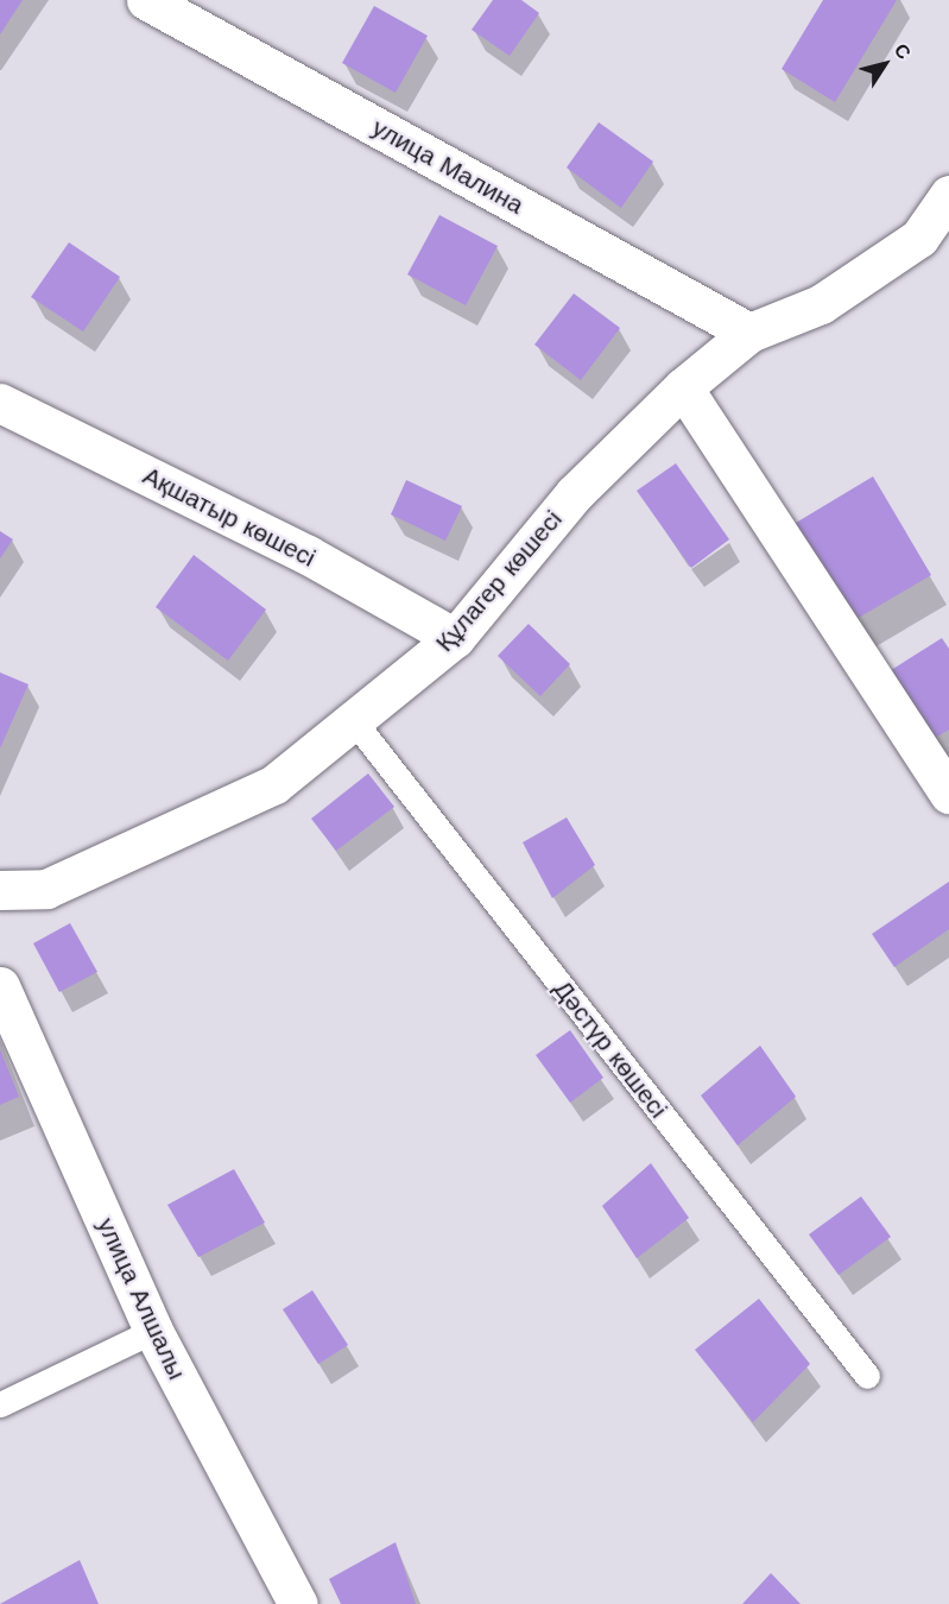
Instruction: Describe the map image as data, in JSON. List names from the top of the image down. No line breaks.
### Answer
{"streets":{"street":["улица Малина","Ақшатыр көшесі","Құлагер көшесі","улица Алшалы"],"lane":["Дәстүр көшесі"]},"crossings":[["улица Малина","Құлагер көшесі"],["Ақшатыр көшесі","Құлагер көшесі"],["Құлагер көшесі","Дәстүр көшесі"]],"north":"top right"}
